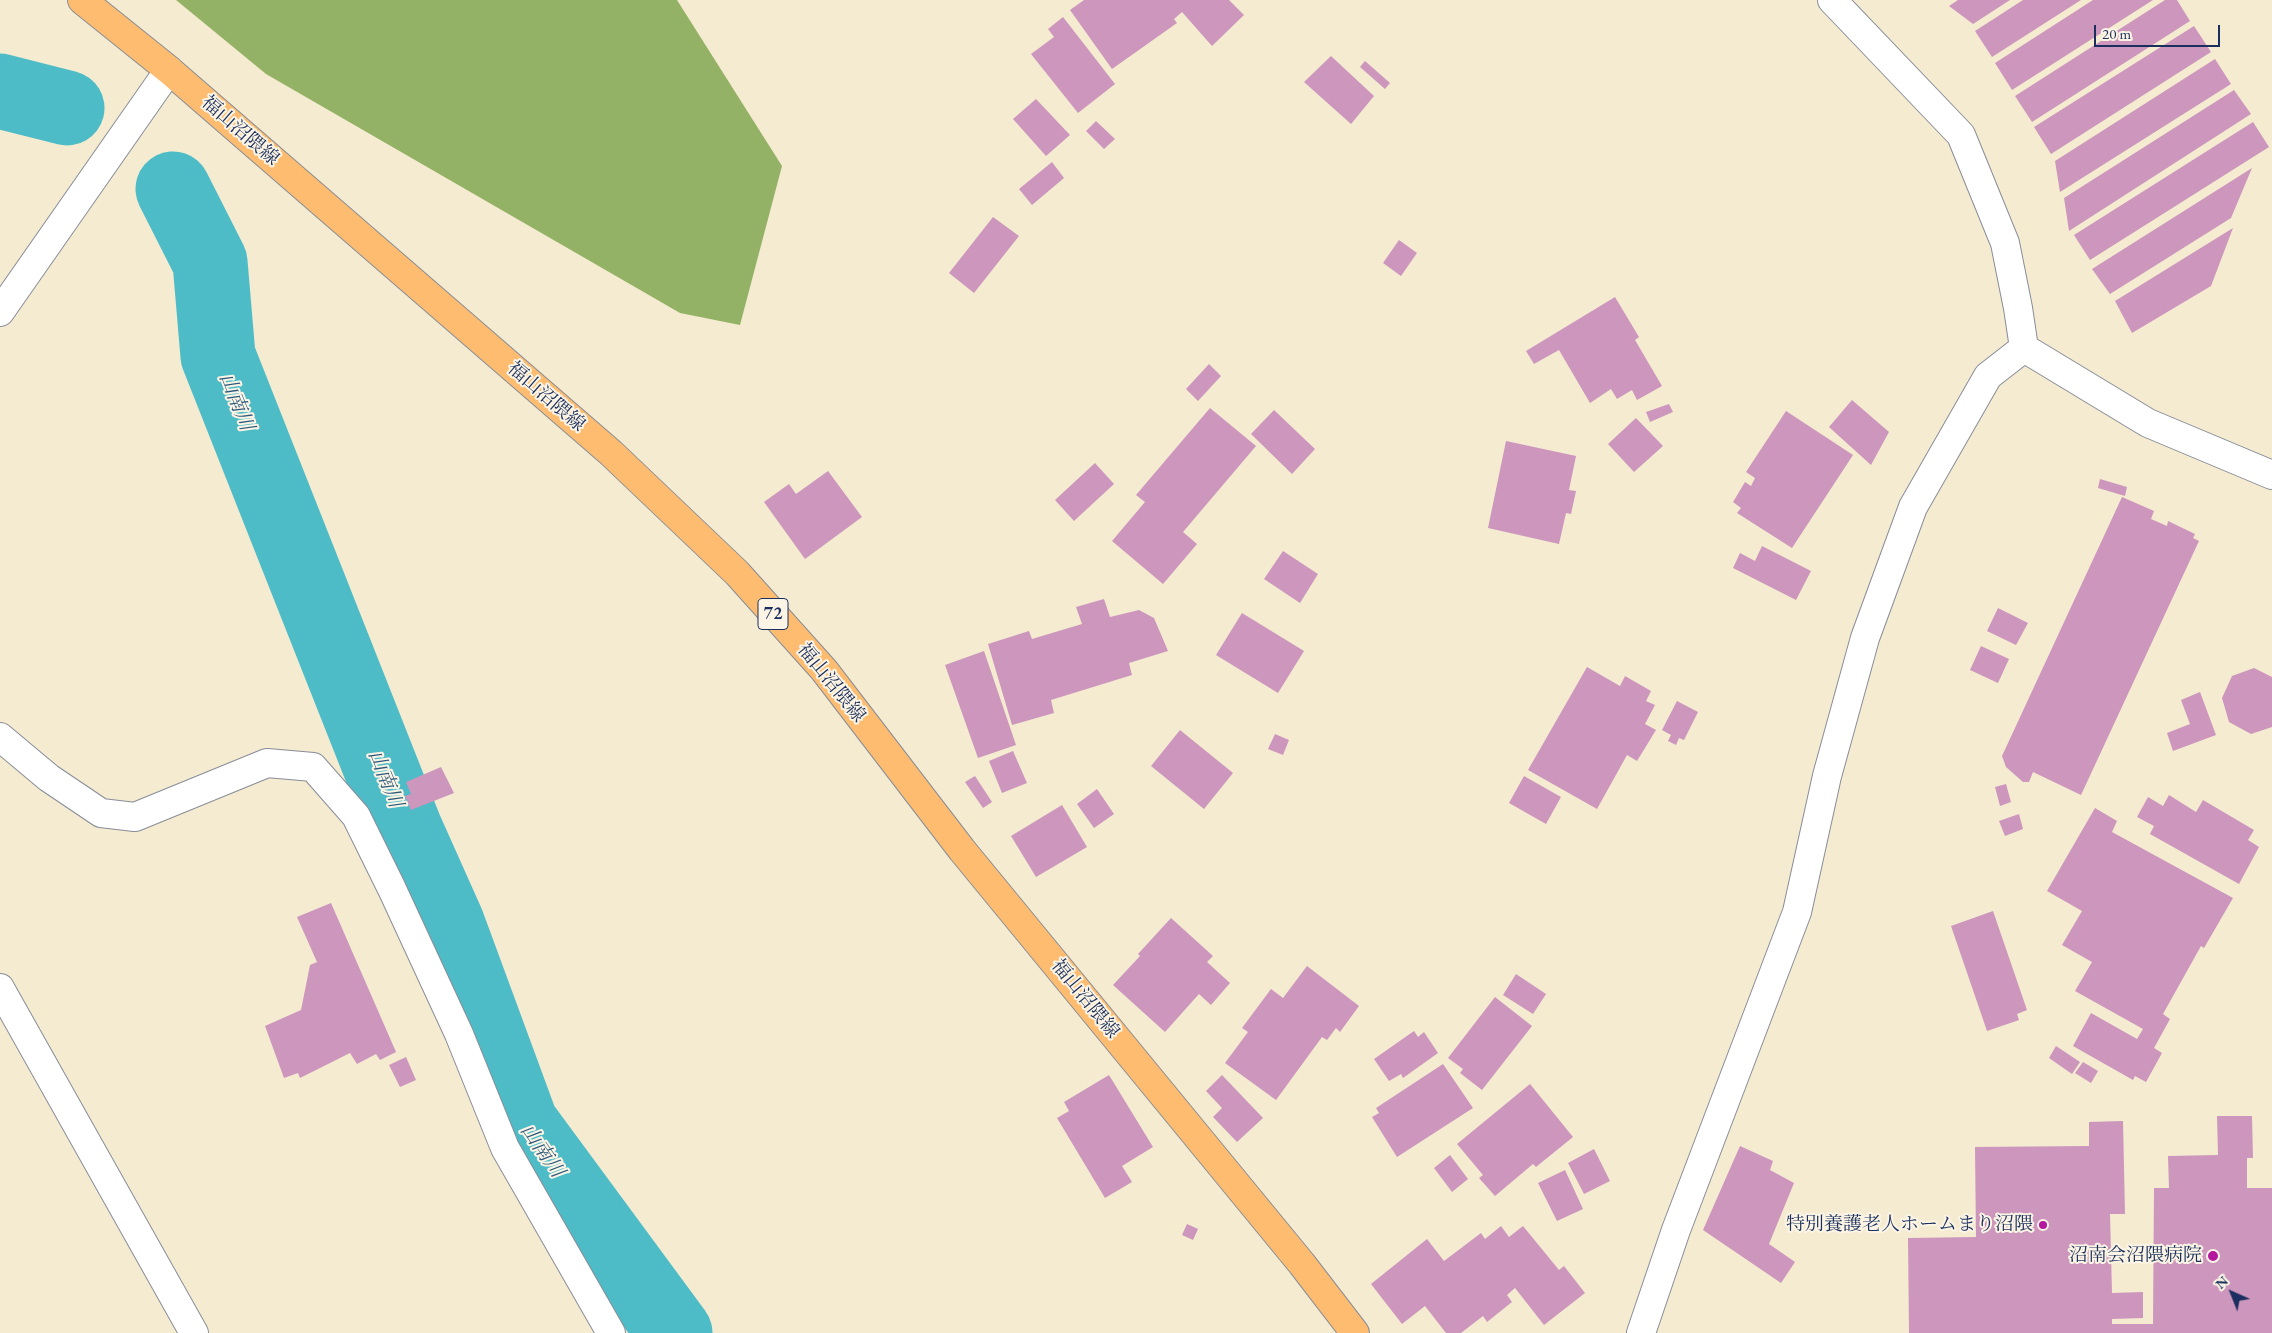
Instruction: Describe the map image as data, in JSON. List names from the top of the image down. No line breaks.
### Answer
{"streets":{"main road":["福山沼隈線","72"]},"water":["山南川"],"places":["特別養護老人ホームまり沼隈","沼南会沼隈病院"],"scale_bar":"20 m","north":"top left"}
